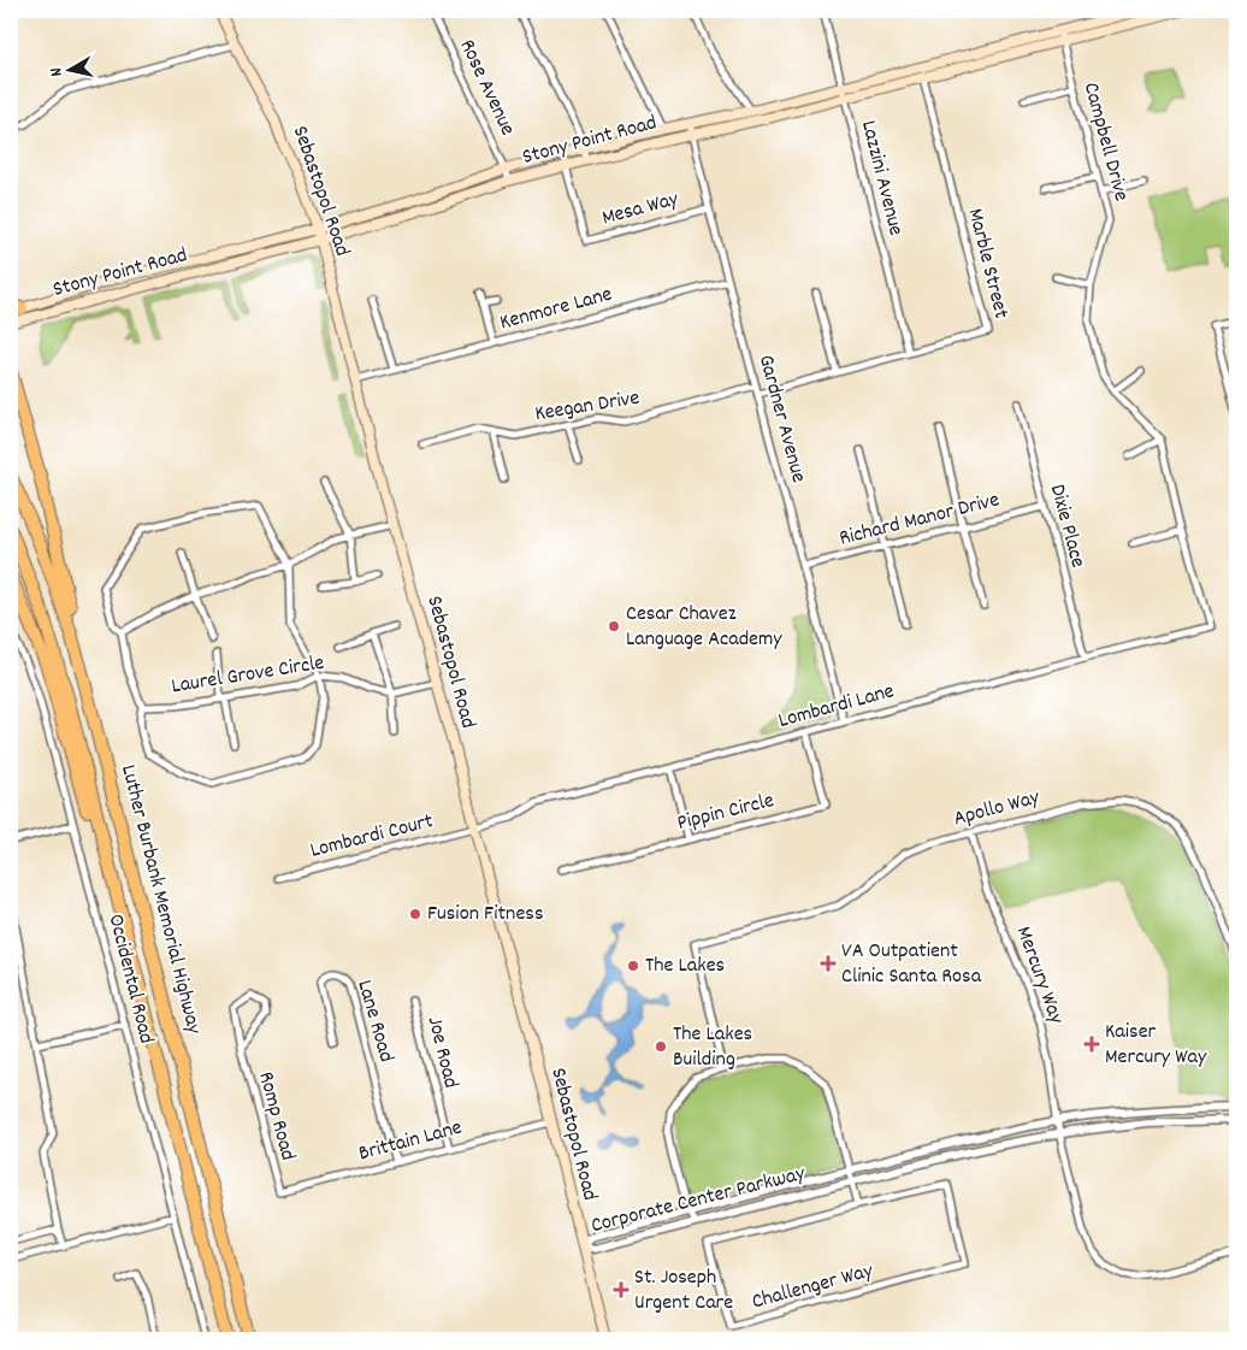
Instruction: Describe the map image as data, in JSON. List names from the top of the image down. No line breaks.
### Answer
{"streets":{"highway":["Luther Burbank Memorial Highway"],"main road":["Stony Point Road","Sebastopol Road"],"street":["Rose Avenue","Campbell Drive","Lazzini Avenue","Mesa Way","Marble Street","Kenmore Lane","Keegan Drive","Gardner Avenue","Richard Manor Drive","Dixie Place","Laurel Grove Circle","Lombardi Lane","Apollo Way","Pippin Circle","Lombardi Court","Mercury Way","Occidental Road","Lane Road","Joe Road","Romp Road","Brittain Lane","Corporate Center Parkway","Challenger Way"]},"crossings":[["Rose Avenue","Stony Point Road"],["Stony Point Road","Campbell Drive"],["Stony Point Road","Lazzini Avenue"],["Stony Point Road","Sebastopol Road"],["Stony Point Road","Mesa Way"],["Stony Point Road","Marble Street"],["Stony Point Road","Gardner Avenue"],["Lazzini Avenue","Marble Street"],["Sebastopol Road","Kenmore Lane"],["Sebastopol Road","Laurel Grove Circle"],["Sebastopol Road","Lombardi Lane"],["Sebastopol Road","Lombardi Court"],["Sebastopol Road","Brittain Lane"],["Sebastopol Road","Corporate Center Parkway"],["Mesa Way","Gardner Avenue"],["Marble Street","Gardner Avenue"],["Kenmore Lane","Gardner Avenue"],["Keegan Drive","Gardner Avenue"],["Gardner Avenue","Richard Manor Drive"],["Gardner Avenue","Lombardi Lane"],["Richard Manor Drive","Dixie Place"],["Dixie Place","Lombardi Lane"],["Lombardi Lane","Pippin Circle"],["Lombardi Lane","Lombardi Court"],["Apollo Way","Mercury Way"],["Apollo Way","Corporate Center Parkway"],["Mercury Way","Corporate Center Parkway"],["Lane Road","Brittain Lane"],["Joe Road","Brittain Lane"],["Romp Road","Brittain Lane"]],"places":{"other":["Cesar Chavez Language Academy","Fusion Fitness","The Lakes","The Lakes Building"],"health":["VA Outpatient Clinic Santa Rosa","Kaiser Mercury Way","St. Joseph Urgent Care"]},"north":"left"}
